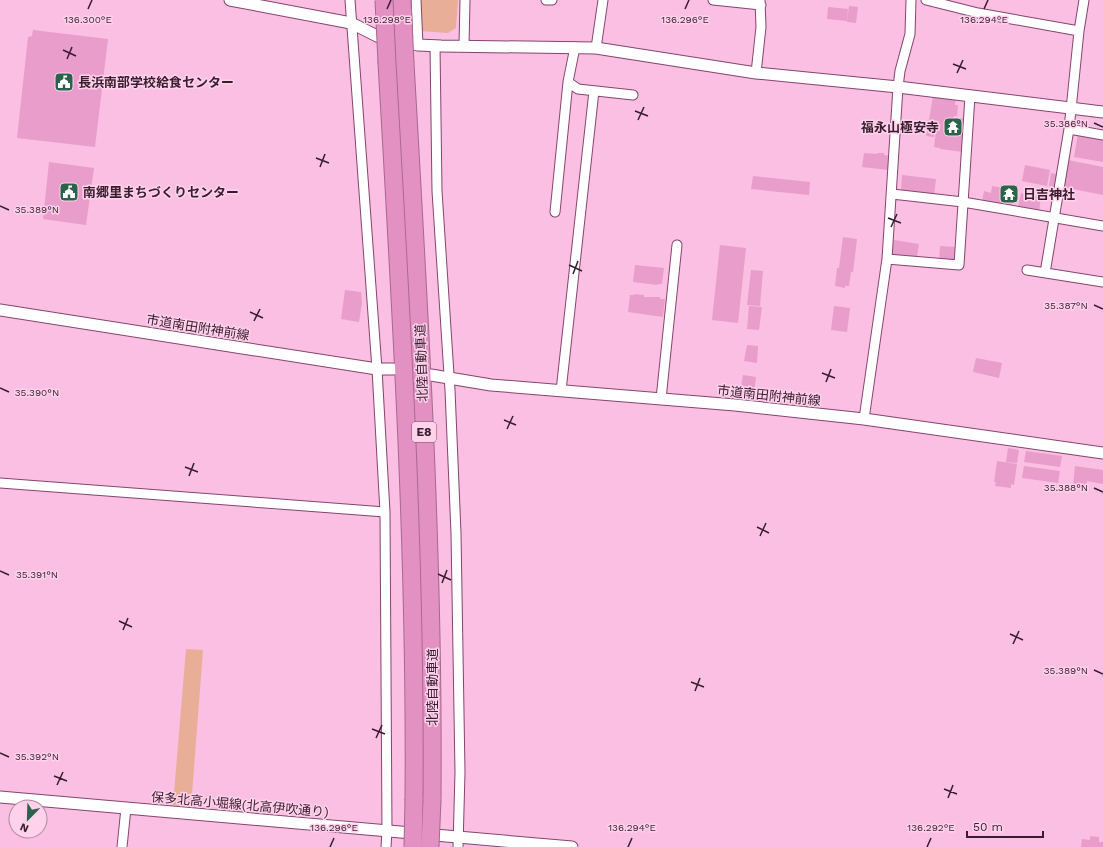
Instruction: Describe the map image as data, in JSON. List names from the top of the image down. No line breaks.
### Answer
{"streets":{"highway":["北陸自動車道","E8"],"street":["市道南田附神前線","保多北高小堀線(北高伊吹通り)"]},"places":{"public building":["長浜南部学校給食センター","南郷里まちづくりセンター"],"temple":["福永山極安寺","日吉神社"]},"scale_bar":"50 m","north":"bottom left","coordinates":["136.300°E","136.298°E","136.296°E","136.294°E","35.386°N","35.389°N","35.387°N","35.390°N","35.388°N","35.391°N","35.392°N","136.292°E"]}
